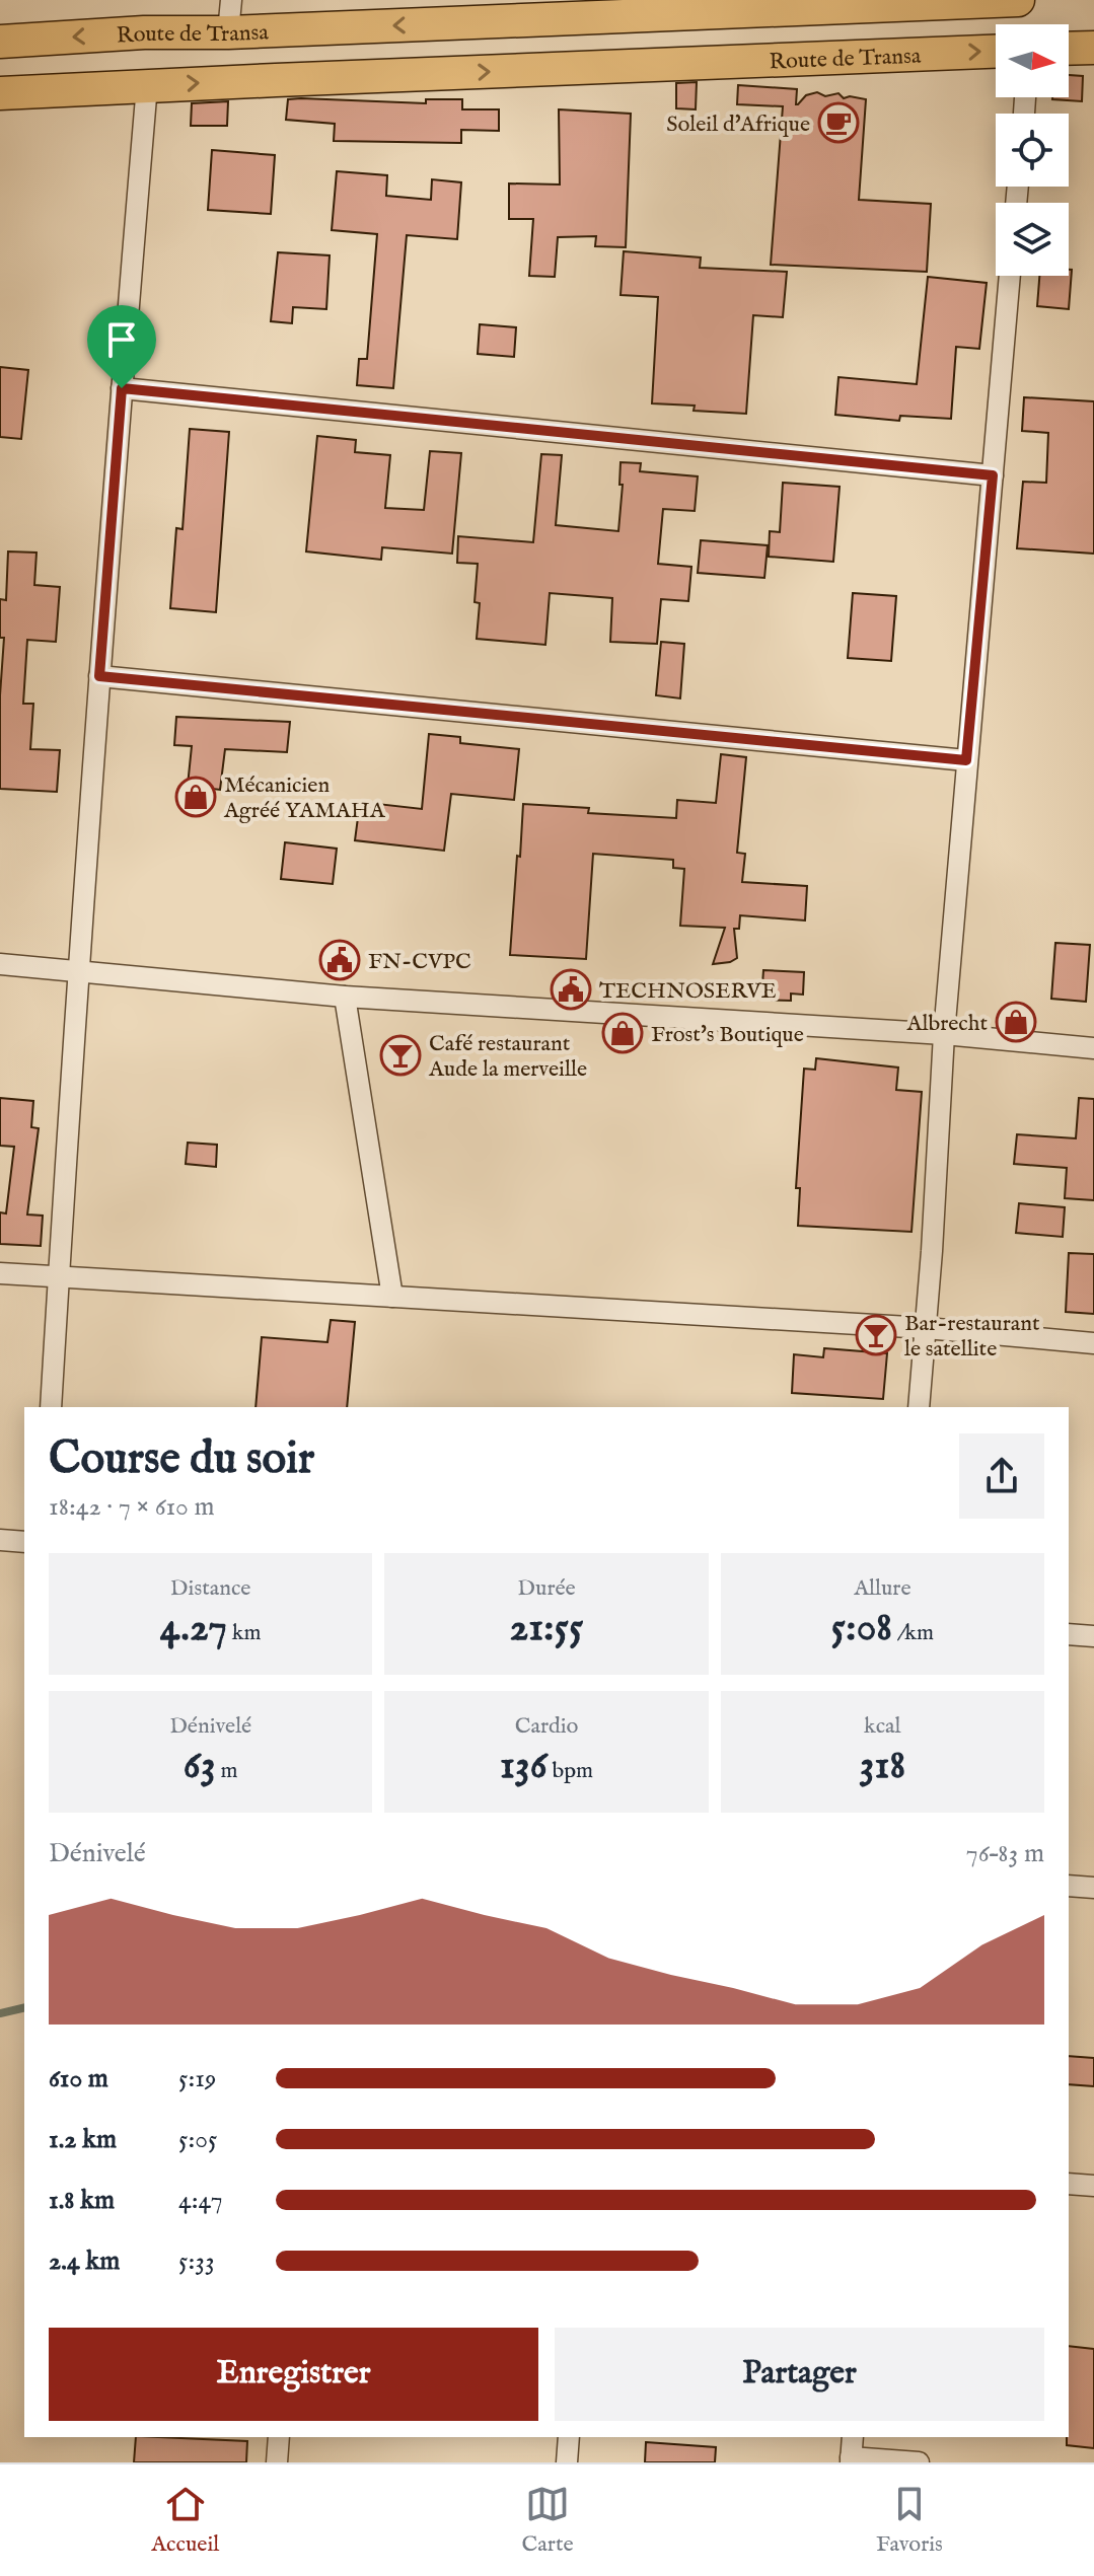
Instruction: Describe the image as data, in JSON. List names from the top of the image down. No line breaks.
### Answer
{"streets":{"main road":["Route de Transa"]},"places":{"cafe":["Soleil d'Afrique"],"shop":["Mécanicien Agréé YAMAHA","Albrecht","Frost's Boutique"],"public building":["FN-CVPC","TECHNOSERVE"],"bar":["Café restaurant Aude la merveille","Bar-restaurant le satellite"]},"north":"right","page":{"heading":["Course du soir","18:42 · 7 × 610 m"],"stats":[["Distance","4.27 km"],["Durée","21:55"],["Allure","5:08 /km"],["Dénivelé","63 m"],["Cardio","136 bpm"],["kcal","318"]],"chart":["Dénivelé","76–83 m"],"list":[{"name":"610 m","note":"5:19"},{"name":"1.2 km","note":"5:05"},{"name":"1.8 km","note":"4:47"},{"name":"2.4 km","note":"5:33"}],"buttons":["Enregistrer","Partager"],"tabs":["Accueil","Carte","Favoris"]}}
